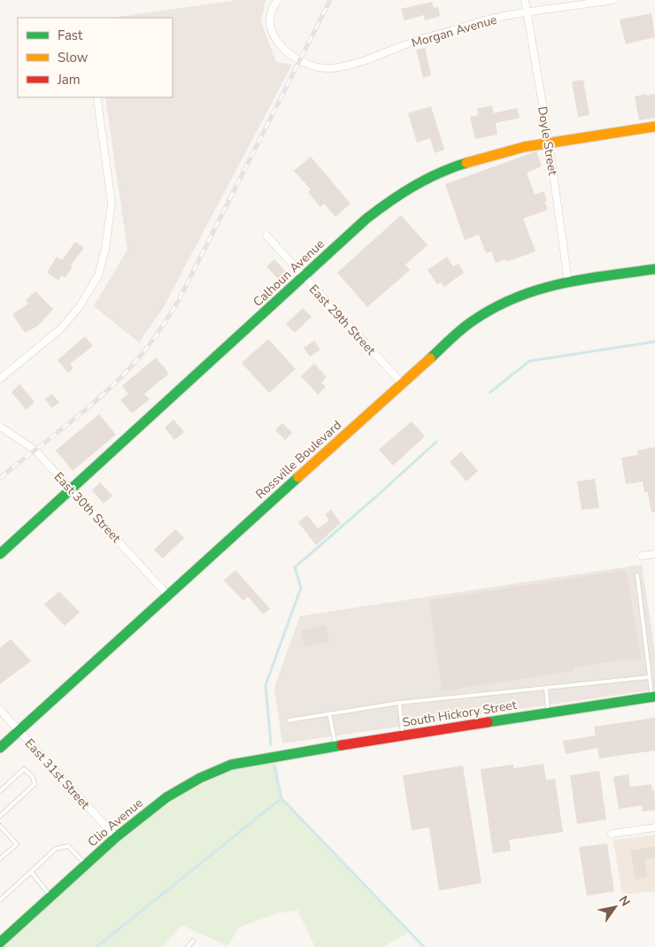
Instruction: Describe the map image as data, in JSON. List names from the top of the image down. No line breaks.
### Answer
{"streets":{"main road":["Calhoun Avenue","Rossville Boulevard","South Hickory Street","Clio Avenue"],"street":["Morgan Avenue","Doyle Street","East 29th Street","East 30th Street","East 31st Street"]},"crossings":[["Morgan Avenue","Doyle Street"],["Doyle Street","Calhoun Avenue"],["Doyle Street","Rossville Boulevard"],["Calhoun Avenue","East 29th Street"],["Calhoun Avenue","East 30th Street"],["East 29th Street","Rossville Boulevard"],["Rossville Boulevard","East 30th Street"],["Rossville Boulevard","East 31st Street"],["South Hickory Street","Clio Avenue"],["East 31st Street","Clio Avenue"]],"legend":["Fast","Slow","Jam"],"north":"top right"}
